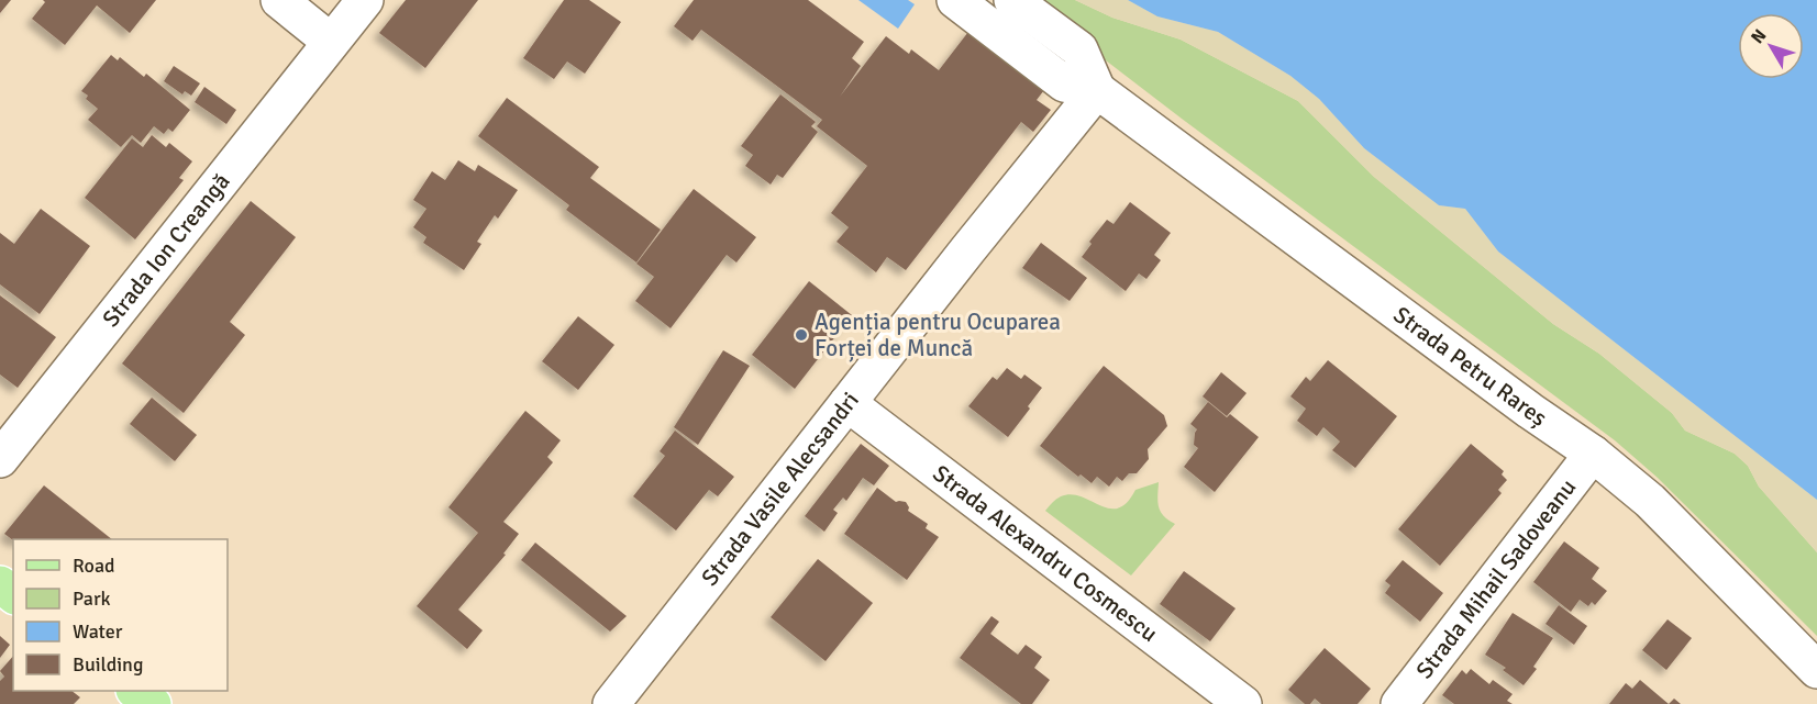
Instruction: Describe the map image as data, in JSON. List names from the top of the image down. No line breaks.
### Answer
{"streets":{"street":["Strada Ion Creangă","Strada Petru Rareș","Strada Vasile Alecsandri","Strada Alexandru Cosmescu","Strada Mihail Sadoveanu"]},"crossings":[["Strada Petru Rareș","Strada Vasile Alecsandri"],["Strada Petru Rareș","Strada Mihail Sadoveanu"],["Strada Vasile Alecsandri","Strada Alexandru Cosmescu"]],"places":["Agenția pentru Ocuparea Forței de Muncă"],"legend":["Road","Park","Water","Building"],"north":"top left"}
